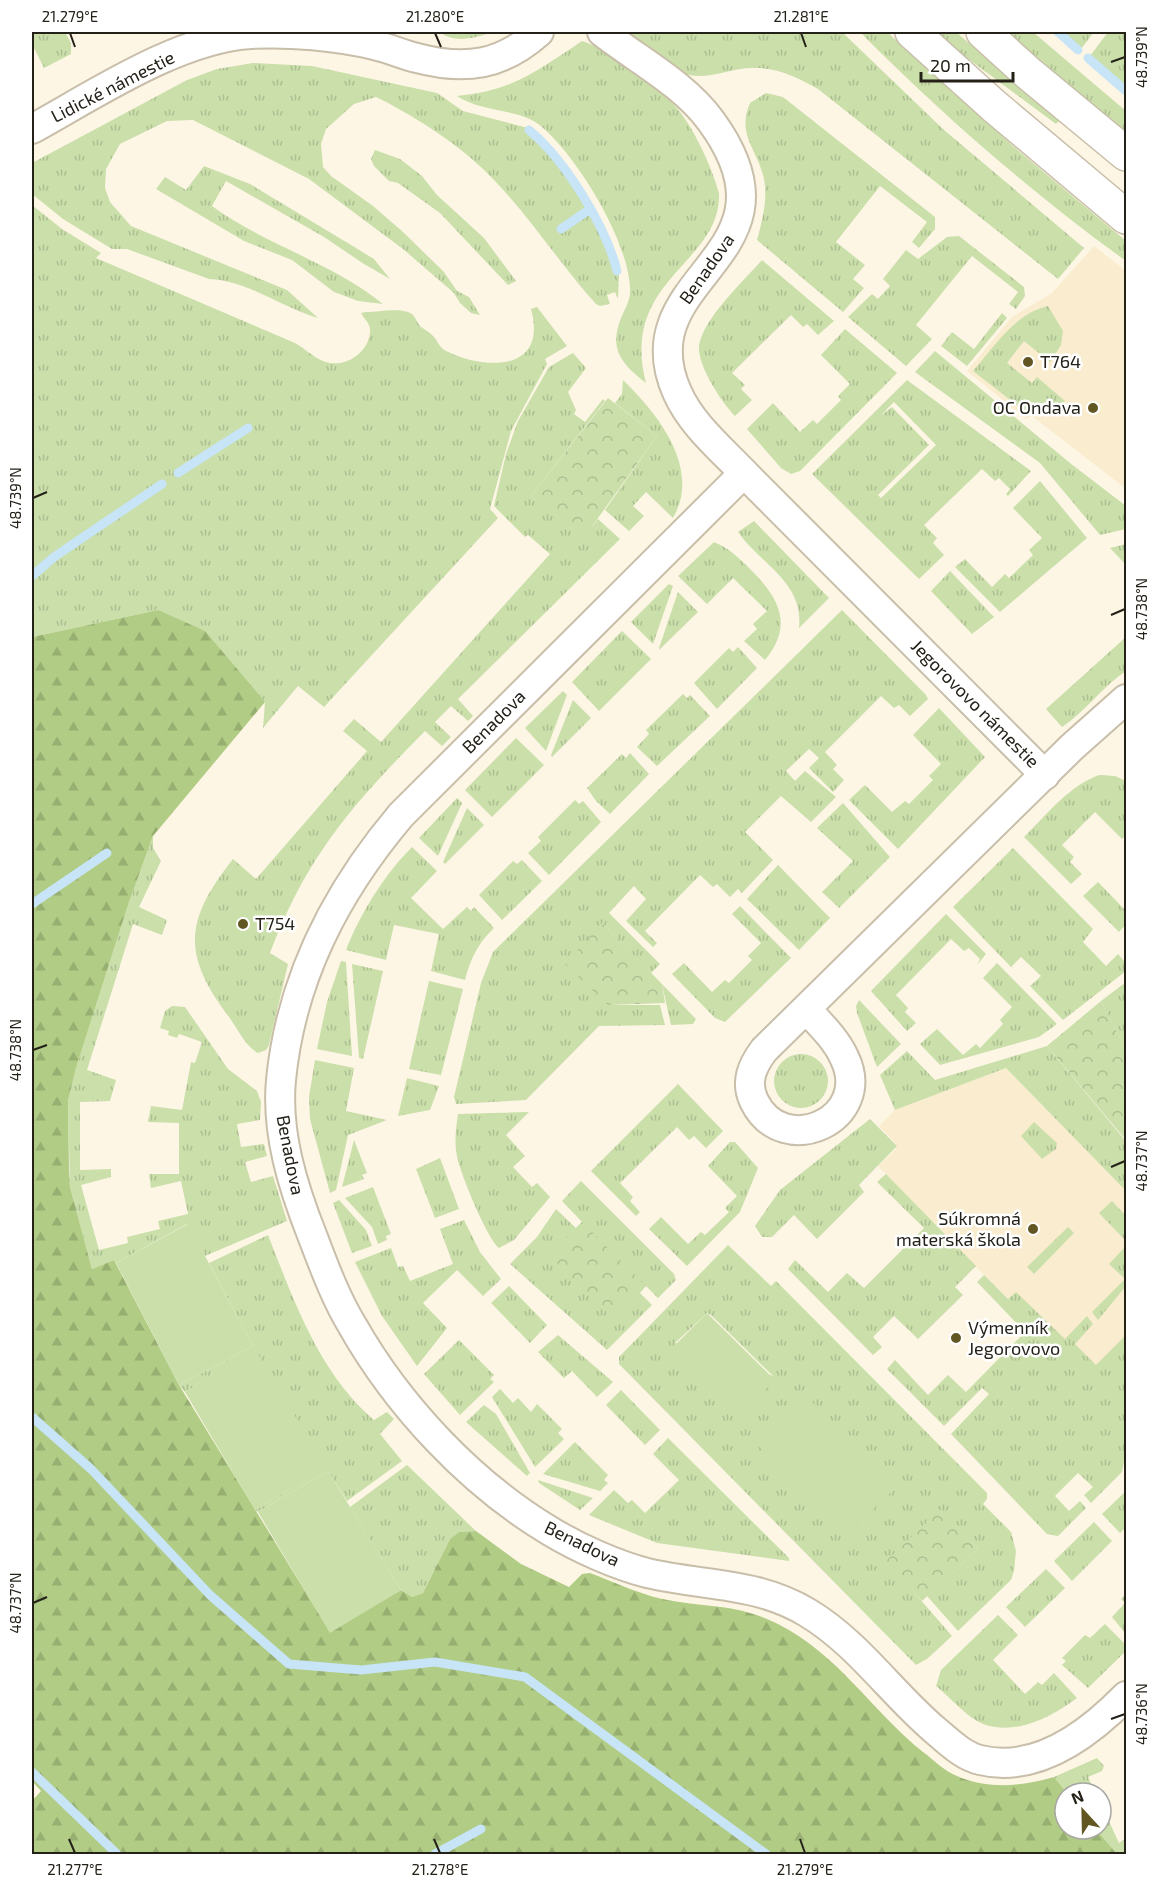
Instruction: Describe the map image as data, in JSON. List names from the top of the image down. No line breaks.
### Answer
{"streets":{"street":["Lidické námestie","Benadova","Jegorovovo námestie"]},"crossings":[["Benadova","Jegorovovo námestie"]],"places":["T764","OC Ondava","T754","Súkromná materská škola","Výmenník Jegorovovo"],"scale_bar":"20 m","north":"top","coordinates":["21.279°E","21.280°E","21.281°E","48.739°N","48.738°N","48.737°N","48.736°N","21.277°E","21.278°E"]}
